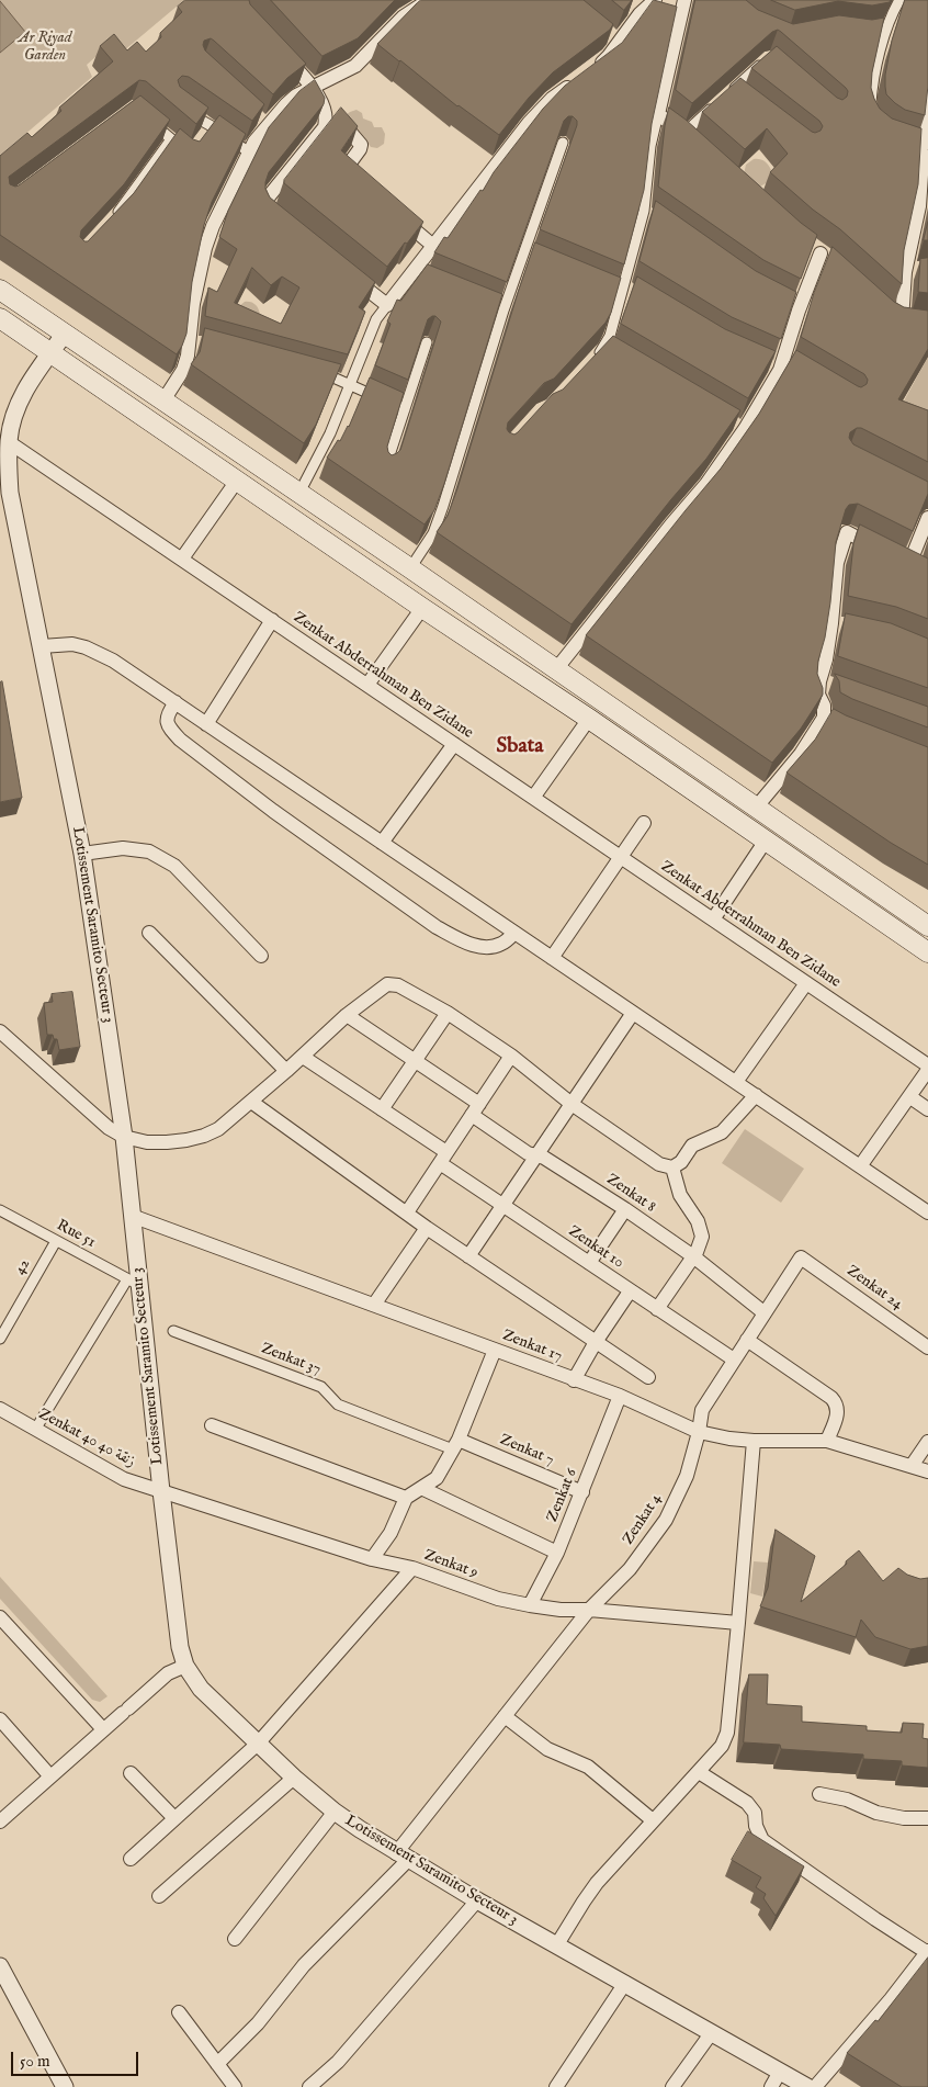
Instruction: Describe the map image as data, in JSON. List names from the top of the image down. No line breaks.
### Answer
{"streets":{"street":["Zenkat Abderrahman Ben Zidane","Lotissement Saramito Secteur 3","Zenkat 8","Rue 51","Zenkat 10","42","Zenkat 24","Zenkat 17","Zenkat 37","Zenkat 40 زنقة 40","Zenkat 7","Zenkat 6","Zenkat 4","Zenkat 9"]},"crossings":[["Zenkat Abderrahman Ben Zidane","Lotissement Saramito Secteur 3"],["Lotissement Saramito Secteur 3","Rue 51"],["Lotissement Saramito Secteur 3","Zenkat 17"],["Lotissement Saramito Secteur 3","Zenkat 40 زنقة 40"],["Lotissement Saramito Secteur 3","Zenkat 4"],["Lotissement Saramito Secteur 3","Zenkat 9"],["Zenkat 8","Zenkat 4"],["Rue 51","42"],["Zenkat 10","Zenkat 4"],["Zenkat 24","Zenkat 4"],["Zenkat 17","Zenkat 6"],["Zenkat 17","Zenkat 4"],["Zenkat 37","Zenkat 7"],["Zenkat 40 زنقة 40","Zenkat 9"],["Zenkat 7","Zenkat 6"],["Zenkat 6","Zenkat 9"],["Zenkat 4","Zenkat 9"]],"districts":["Sbata"],"parks":["Ar Riyad Garden"],"scale_bar":"50 m"}
